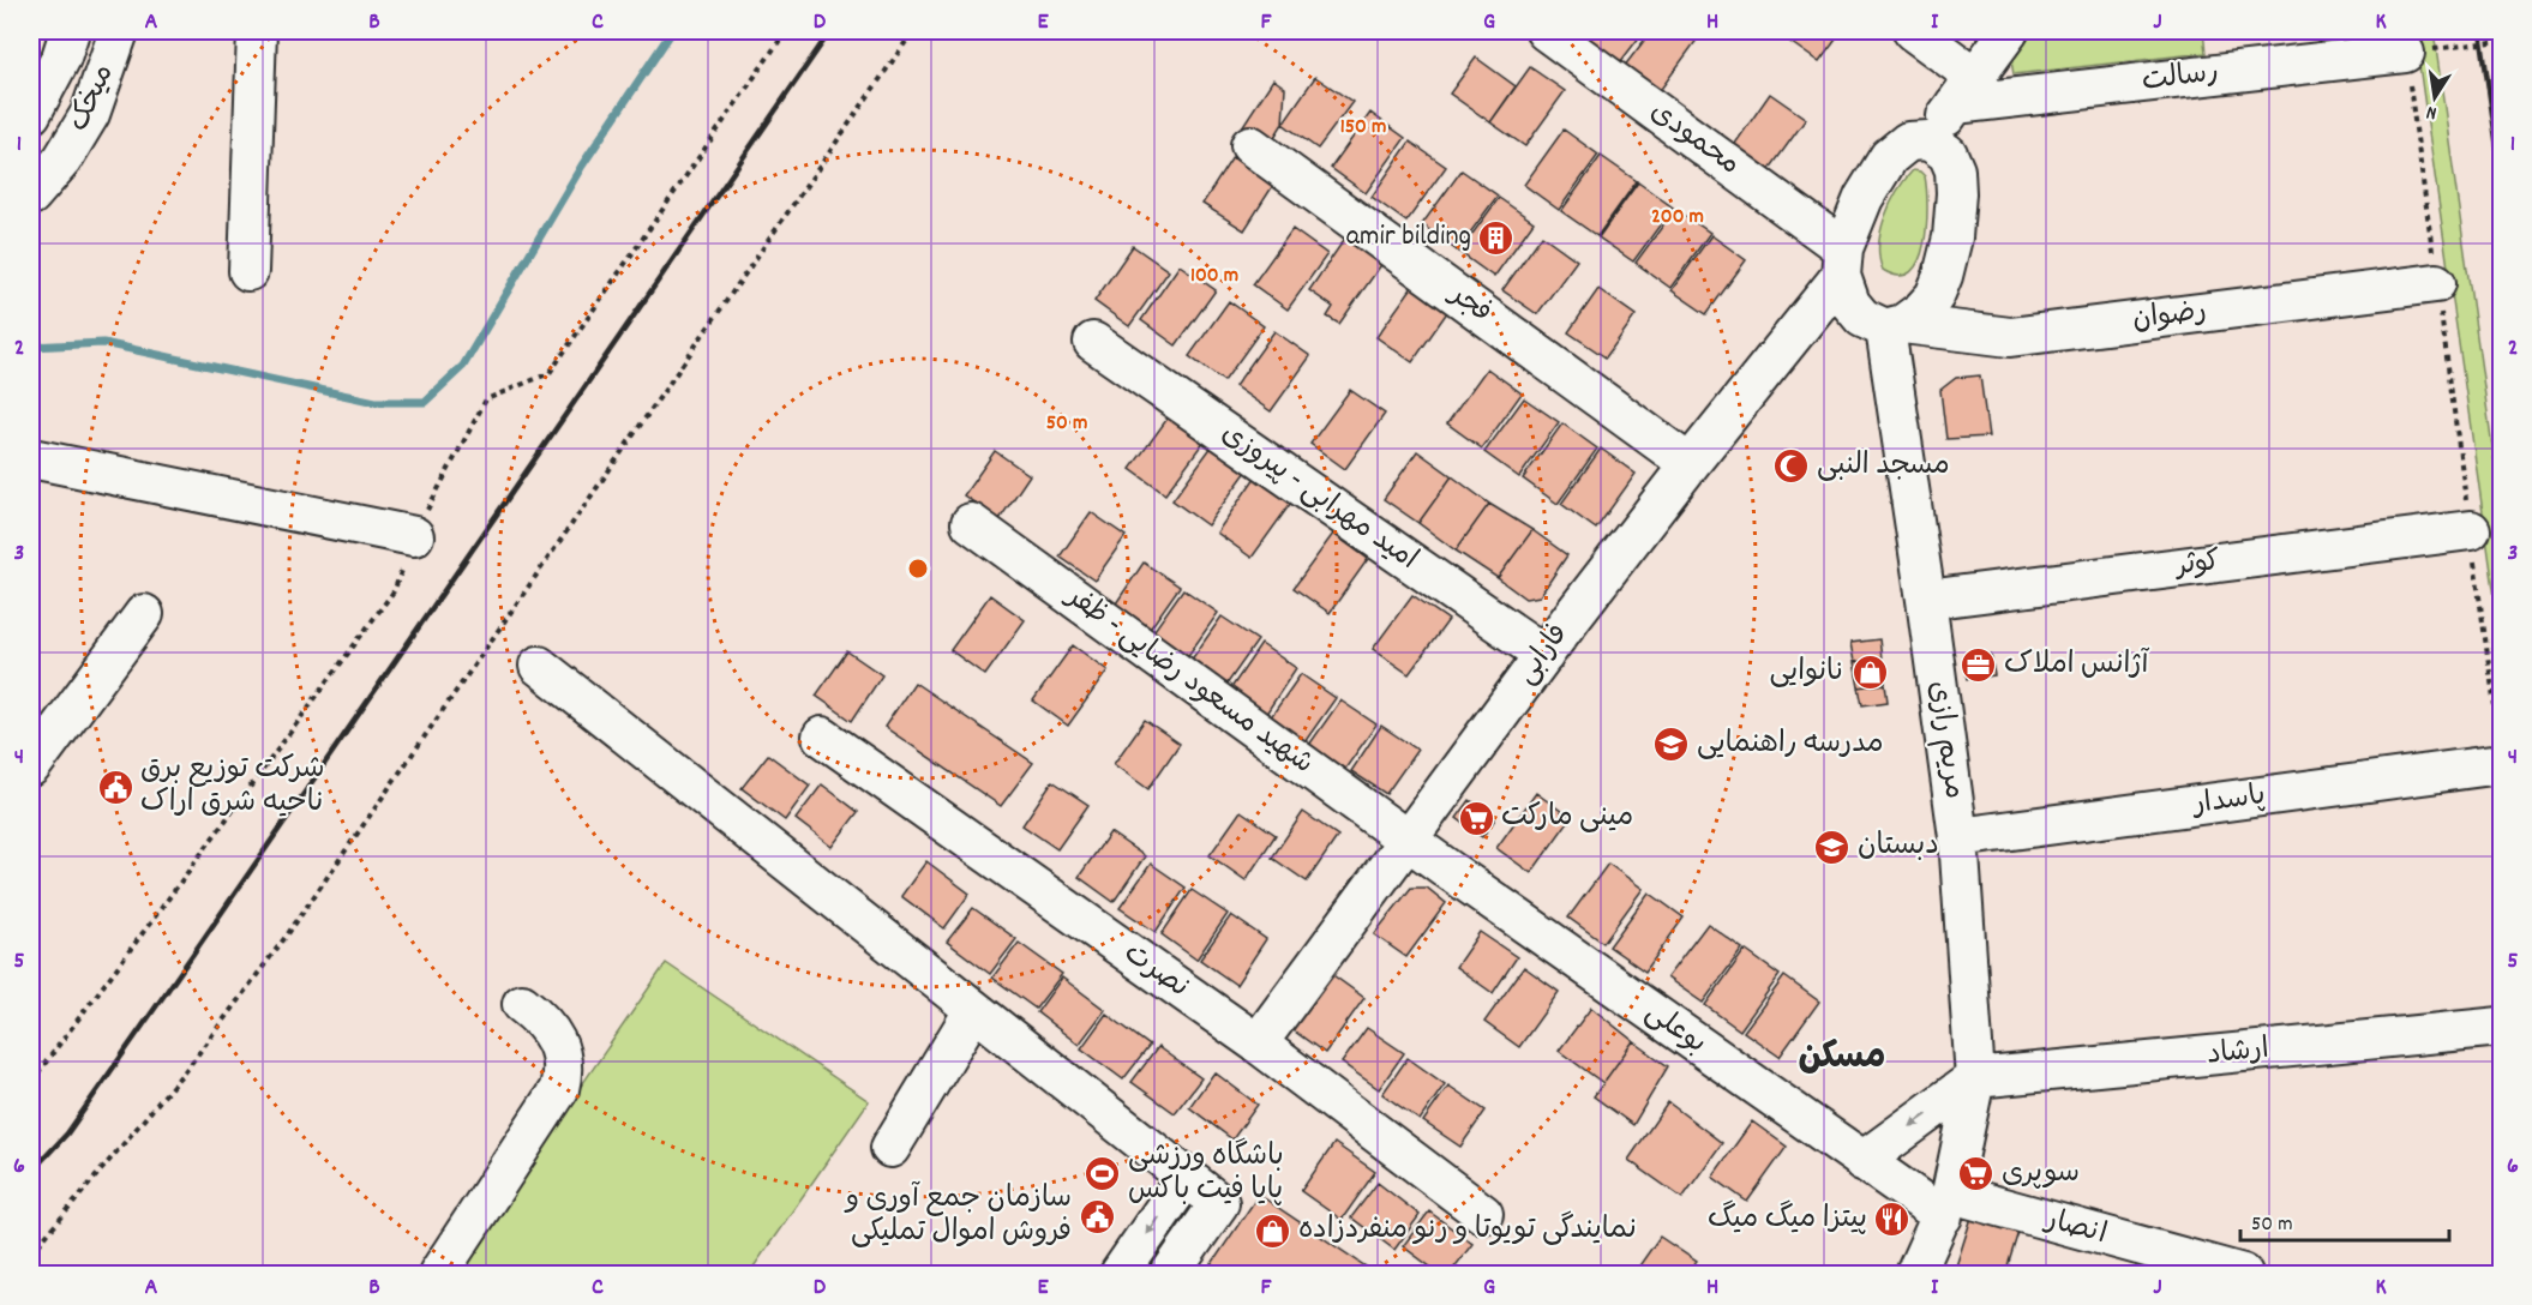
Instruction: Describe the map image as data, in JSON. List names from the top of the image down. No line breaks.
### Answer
{"streets":{"street":["رسالت","میخک","محمودی","فجر","رضوان","امید مهرابی - پیروزی","کوثر","فارابی","شهید مسعود رضایی - ظفر","مریم رازی","پاسدار","نصرت","بوعلی","ارشاد","انصار"]},"crossings":[["محمودی","فارابی"],["فجر","فارابی"],["رضوان","مریم رازی"],["امید مهرابی - پیروزی","فارابی"],["کوثر","مریم رازی"],["فارابی","شهید مسعود رضایی - ظفر"],["فارابی","نصرت"],["فارابی","بوعلی"],["شهید مسعود رضایی - ظفر","بوعلی"],["مریم رازی","پاسدار"],["مریم رازی","بوعلی"],["مریم رازی","ارشاد"],["مریم رازی","انصار"],["بوعلی","انصار"]],"districts":["مسکن"],"places":{"building":["amir bilding"],"mosque":["مسجد النبی"],"office":["آژانس املاک"],"shop":["نانوایی","نمایندگی تویوتا و رنو منفردزاده"],"school or university":["مدرسه راهنمایی","دبستان"],"public building":["شرکت توزیع برق ناحیه شرق اراک","سازمان جمع آوری و فروش اموال تملیکی"],"supermarket":["مینی مارکت","سوپری"],"sports":["باشگاه ورزشی پایا فیت باکس"],"restaurant":["پیتزا میگ میگ"]},"scale_bar":"50 m","north":"bottom","grid":{"columns":["A","B","C","D","E","F","G","H","I","J","K"],"rows":["1","2","3","4","5","6"]},"rings":["150 m","200 m","100 m","50 m"]}
